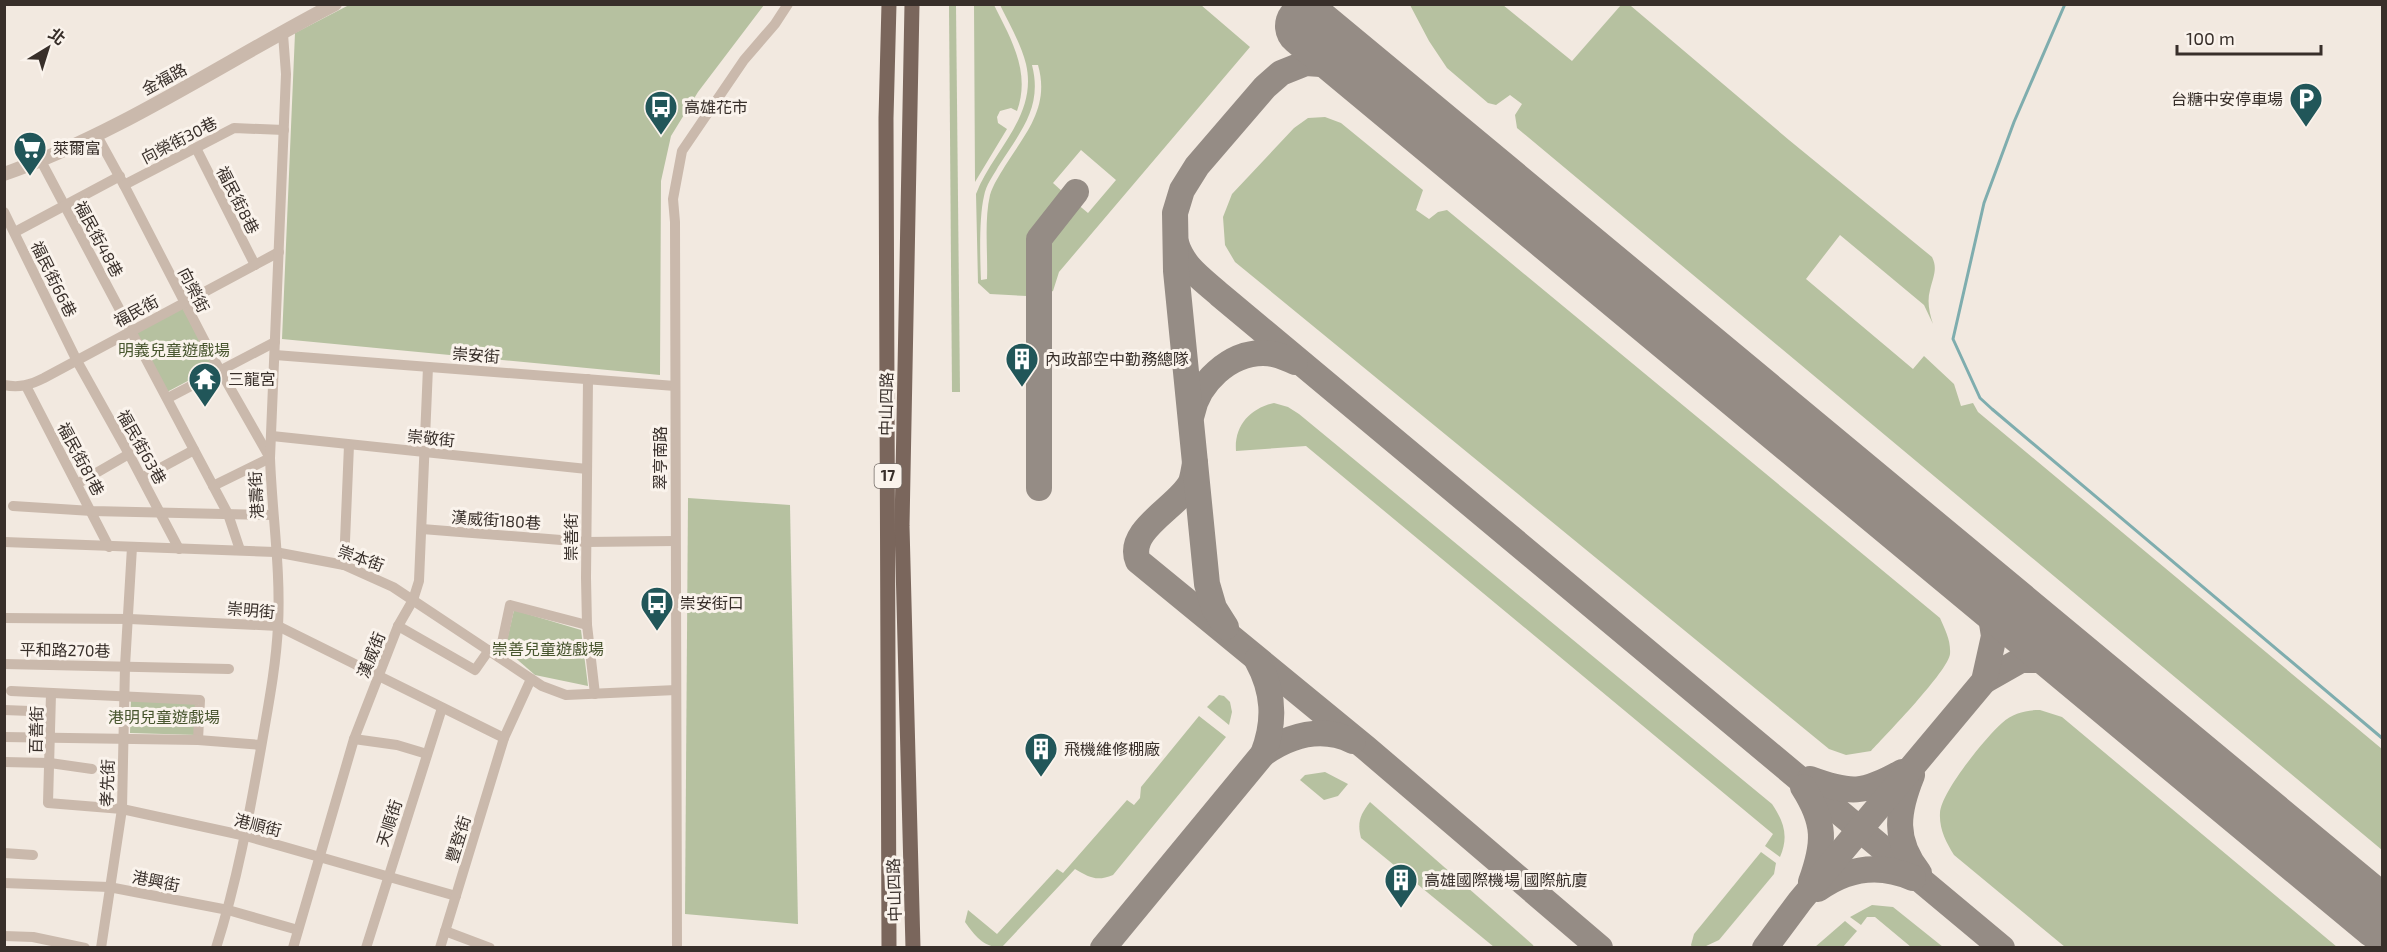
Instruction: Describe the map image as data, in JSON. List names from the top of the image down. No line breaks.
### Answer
{"streets":{"main road":["中山四路","17"],"street":["金福路","向榮街30巷","福民街8巷","福民街48巷","福民街66巷","向榮街","福民街","崇安街","崇敬街","福民街63巷","翠亨南路","福民街81巷","港壽街","漢威街180巷","崇善街","崇本街","崇明街","平和路270巷","漢威街","百善街","孝先街","天順街","港順街","豐登街","港興街"]},"crossings":[["金福路","福民街48巷"],["金福路","向榮街"],["金福路","港壽街"],["向榮街30巷","福民街8巷"],["向榮街30巷","福民街48巷"],["向榮街30巷","福民街66巷"],["向榮街30巷","向榮街"],["向榮街30巷","港壽街"],["福民街8巷","福民街"],["福民街48巷","福民街"],["福民街48巷","崇本街"],["福民街66巷","福民街"],["福民街66巷","福民街63巷"],["向榮街","福民街"],["向榮街","港壽街"],["福民街","福民街63巷"],["福民街","福民街81巷"],["福民街","港壽街"],["崇安街","翠亨南路"],["崇安街","港壽街"],["崇安街","崇善街"],["崇安街","漢威街"],["崇敬街","港壽街"],["崇敬街","崇善街"],["崇敬街","漢威街"],["福民街63巷","崇本街"],["翠亨南路","漢威街180巷"],["翠亨南路","崇本街"],["福民街81巷","崇本街"],["港壽街","崇本街"],["港壽街","崇明街"],["港壽街","港順街"],["港壽街","港興街"],["漢威街180巷","崇善街"],["漢威街180巷","漢威街"],["崇善街","崇本街"],["崇本街","漢威街"],["崇本街","孝先街"],["崇本街","豐登街"],["崇明街","漢威街"],["崇明街","孝先街"],["崇明街","天順街"],["崇明街","豐登街"],["平和路270巷","孝先街"],["漢威街","港順街"],["漢威街","港興街"],["百善街","孝先街"],["百善街","港順街"],["孝先街","港順街"],["孝先街","港興街"],["天順街","港順街"],["港順街","豐登街"]],"parks":["明義兒童遊戲場","崇善兒童遊戲場","港明兒童遊戲場"],"places":{"parking":["台糖中安停車場"],"bus stop":["高雄花市","崇安街口"],"supermarket":["萊爾富"],"building":["內政部空中勤務總隊","飛機維修棚廠","高雄國際機場 國際航廈"],"temple":["三龍宮"]},"scale_bar":"100 m","north":"top right"}
